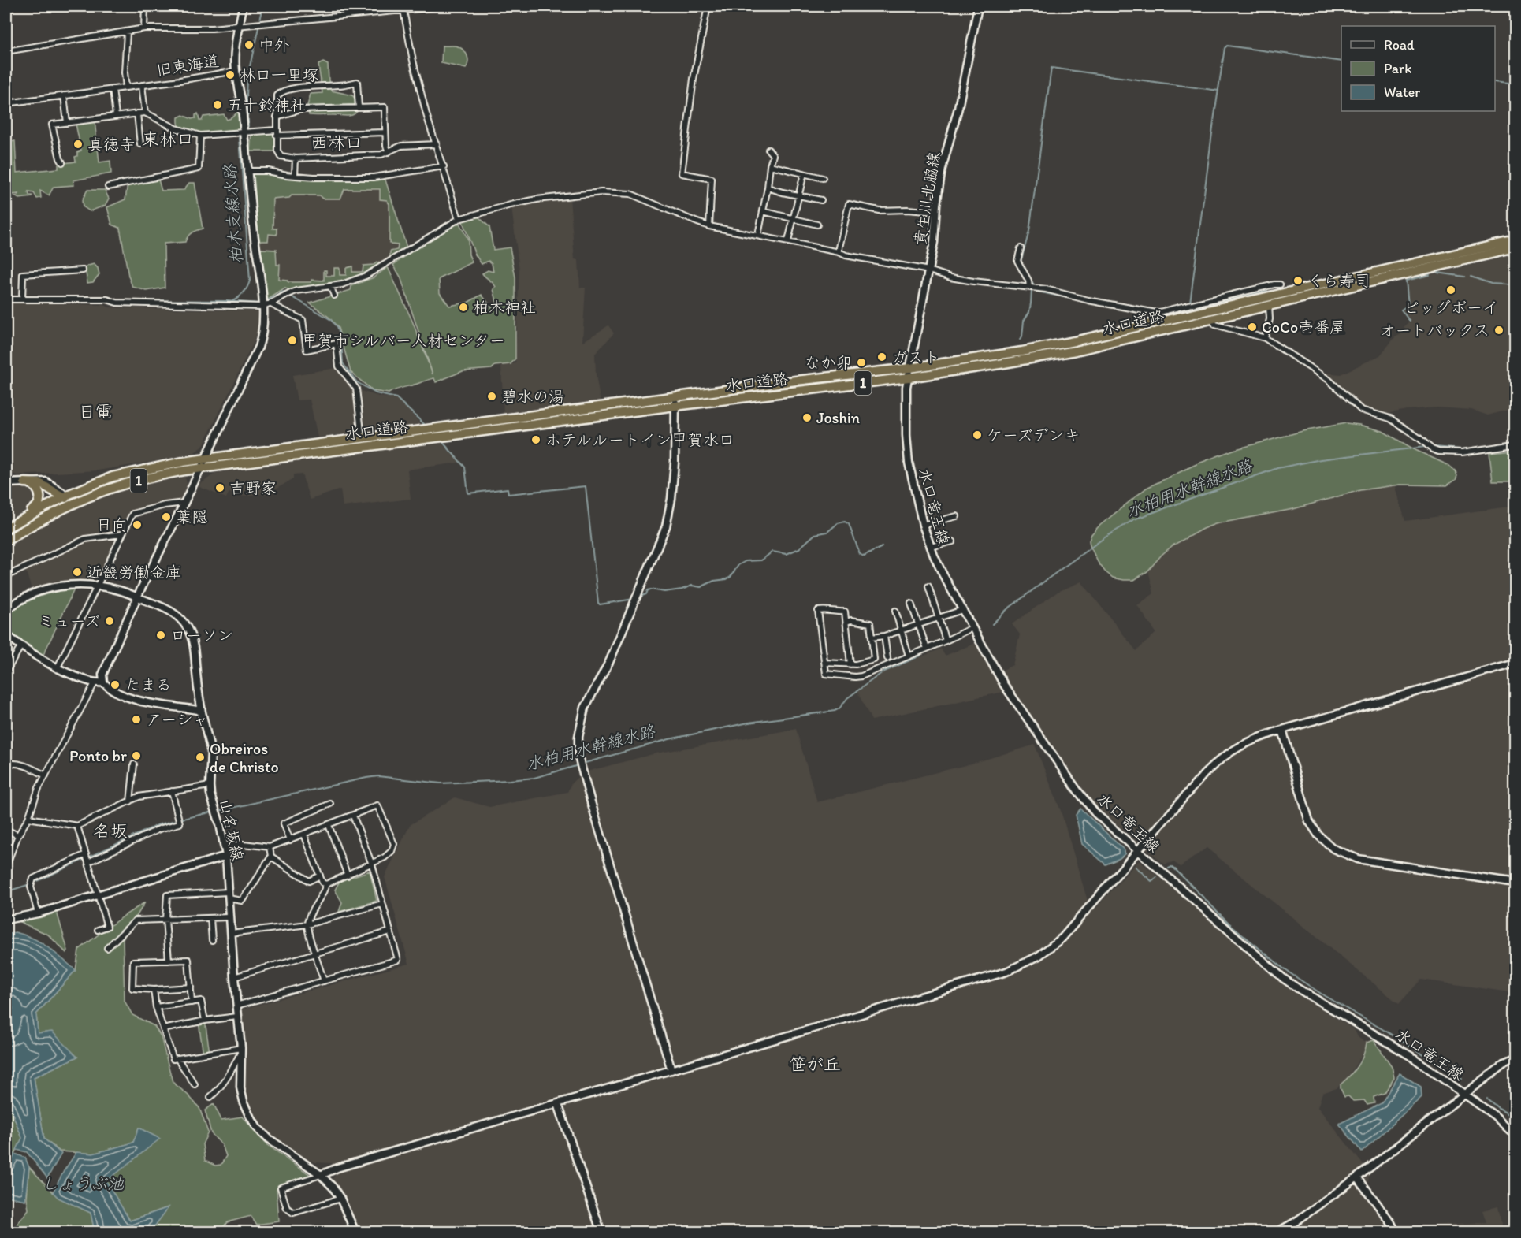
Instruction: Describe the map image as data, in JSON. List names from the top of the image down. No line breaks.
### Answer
{"streets":{"highway":["水口道路","1"],"street":["旧東海道","貴生川北脇線","水口竜王線","山名坂線"]},"crossings":[["貴生川北脇線","水口道路"],["貴生川北脇線","水口竜王線"],["水口道路","水口竜王線"]],"districts":["東林口","西林口","日電","名坂","笹が丘"],"water":["柏木支線水路","水柏用水幹線水路","しょうぶ池"],"places":["中外","林口一里塚","五十鈴神社","真徳寺","くら寿司","ビッグボーイ","柏木神社","CoCo壱番屋","オートバックス","甲賀市シルバー人材センター","ガスト","なか卯","碧水の湯","Joshin","ケーズデンキ","ホテルルートイン甲賀水口","吉野家","葉隠","日向","近畿労働金庫","ミューズ","ローソン","たまる","アーシャ","Ponto br","Obreiros de Christo"],"legend":["Road","Park","Water"]}
